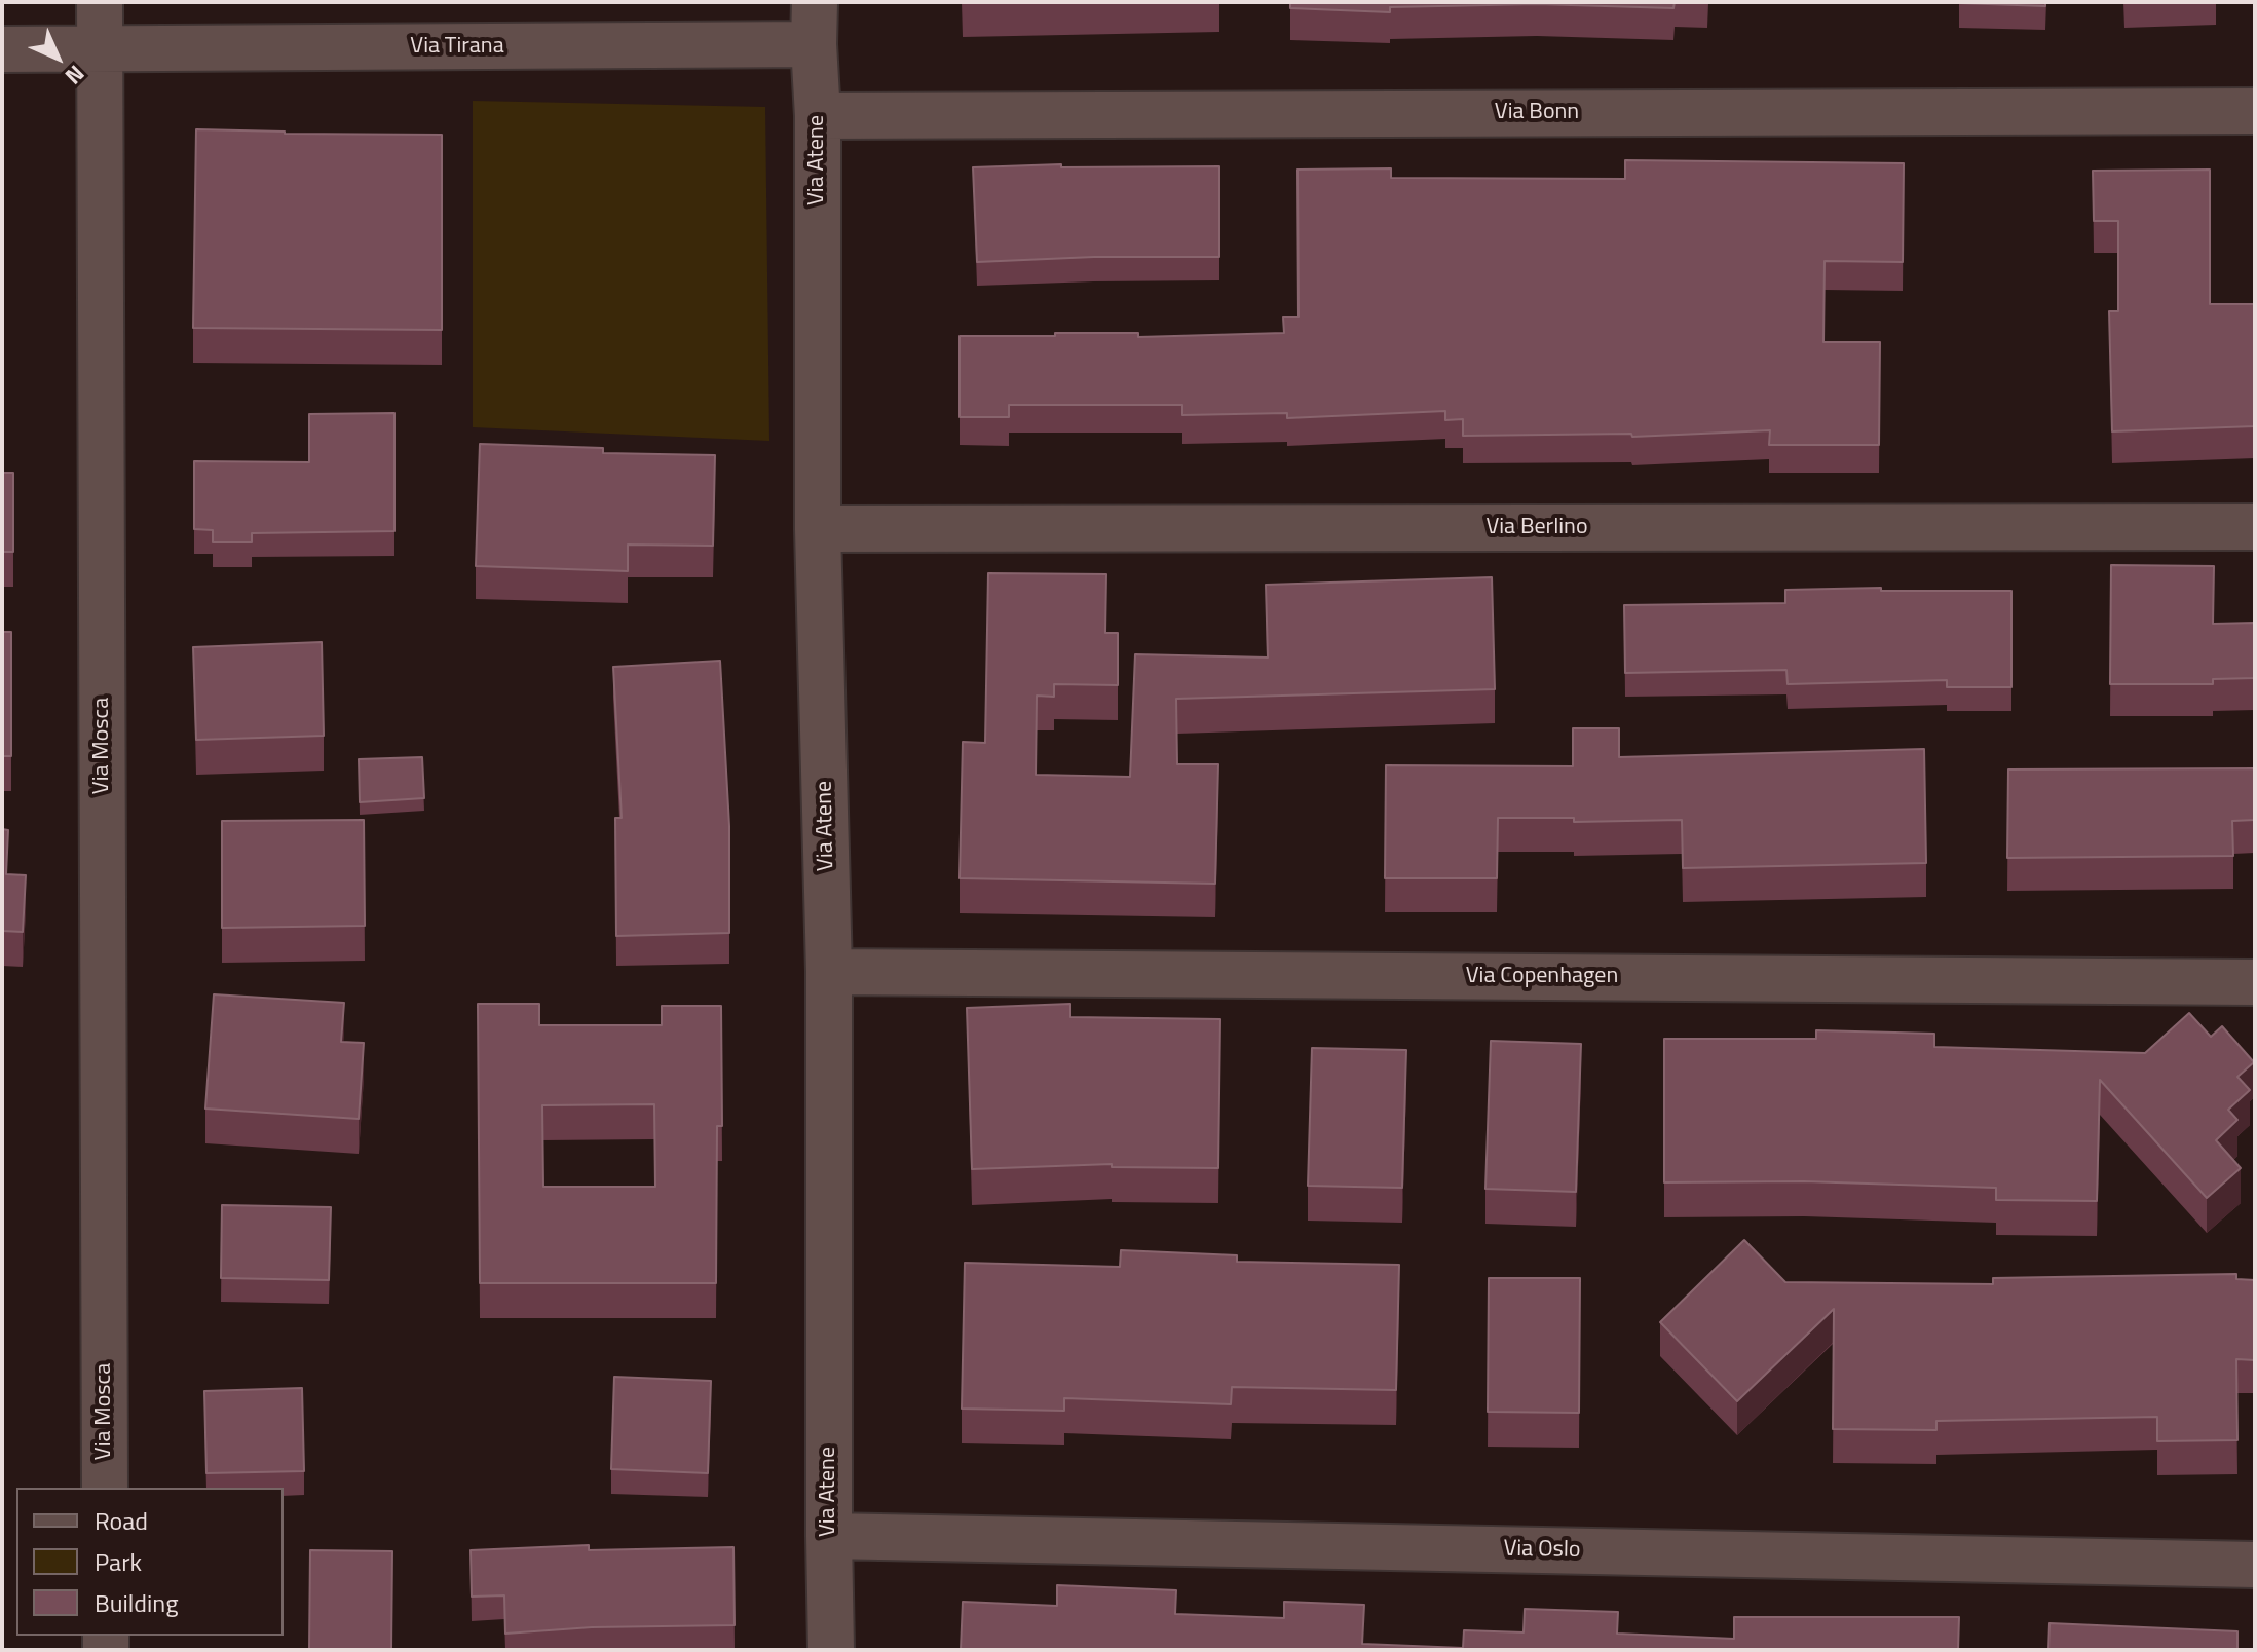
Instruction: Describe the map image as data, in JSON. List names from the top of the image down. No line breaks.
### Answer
{"streets":{"street":["Via Tirana","Via Bonn","Via Atene","Via Berlino","Via Mosca","Via Copenhagen","Via Oslo"]},"crossings":[["Via Tirana","Via Atene"],["Via Tirana","Via Mosca"],["Via Bonn","Via Atene"],["Via Atene","Via Berlino"],["Via Atene","Via Copenhagen"],["Via Atene","Via Oslo"]],"legend":["Road","Park","Building"],"north":"bottom right"}
